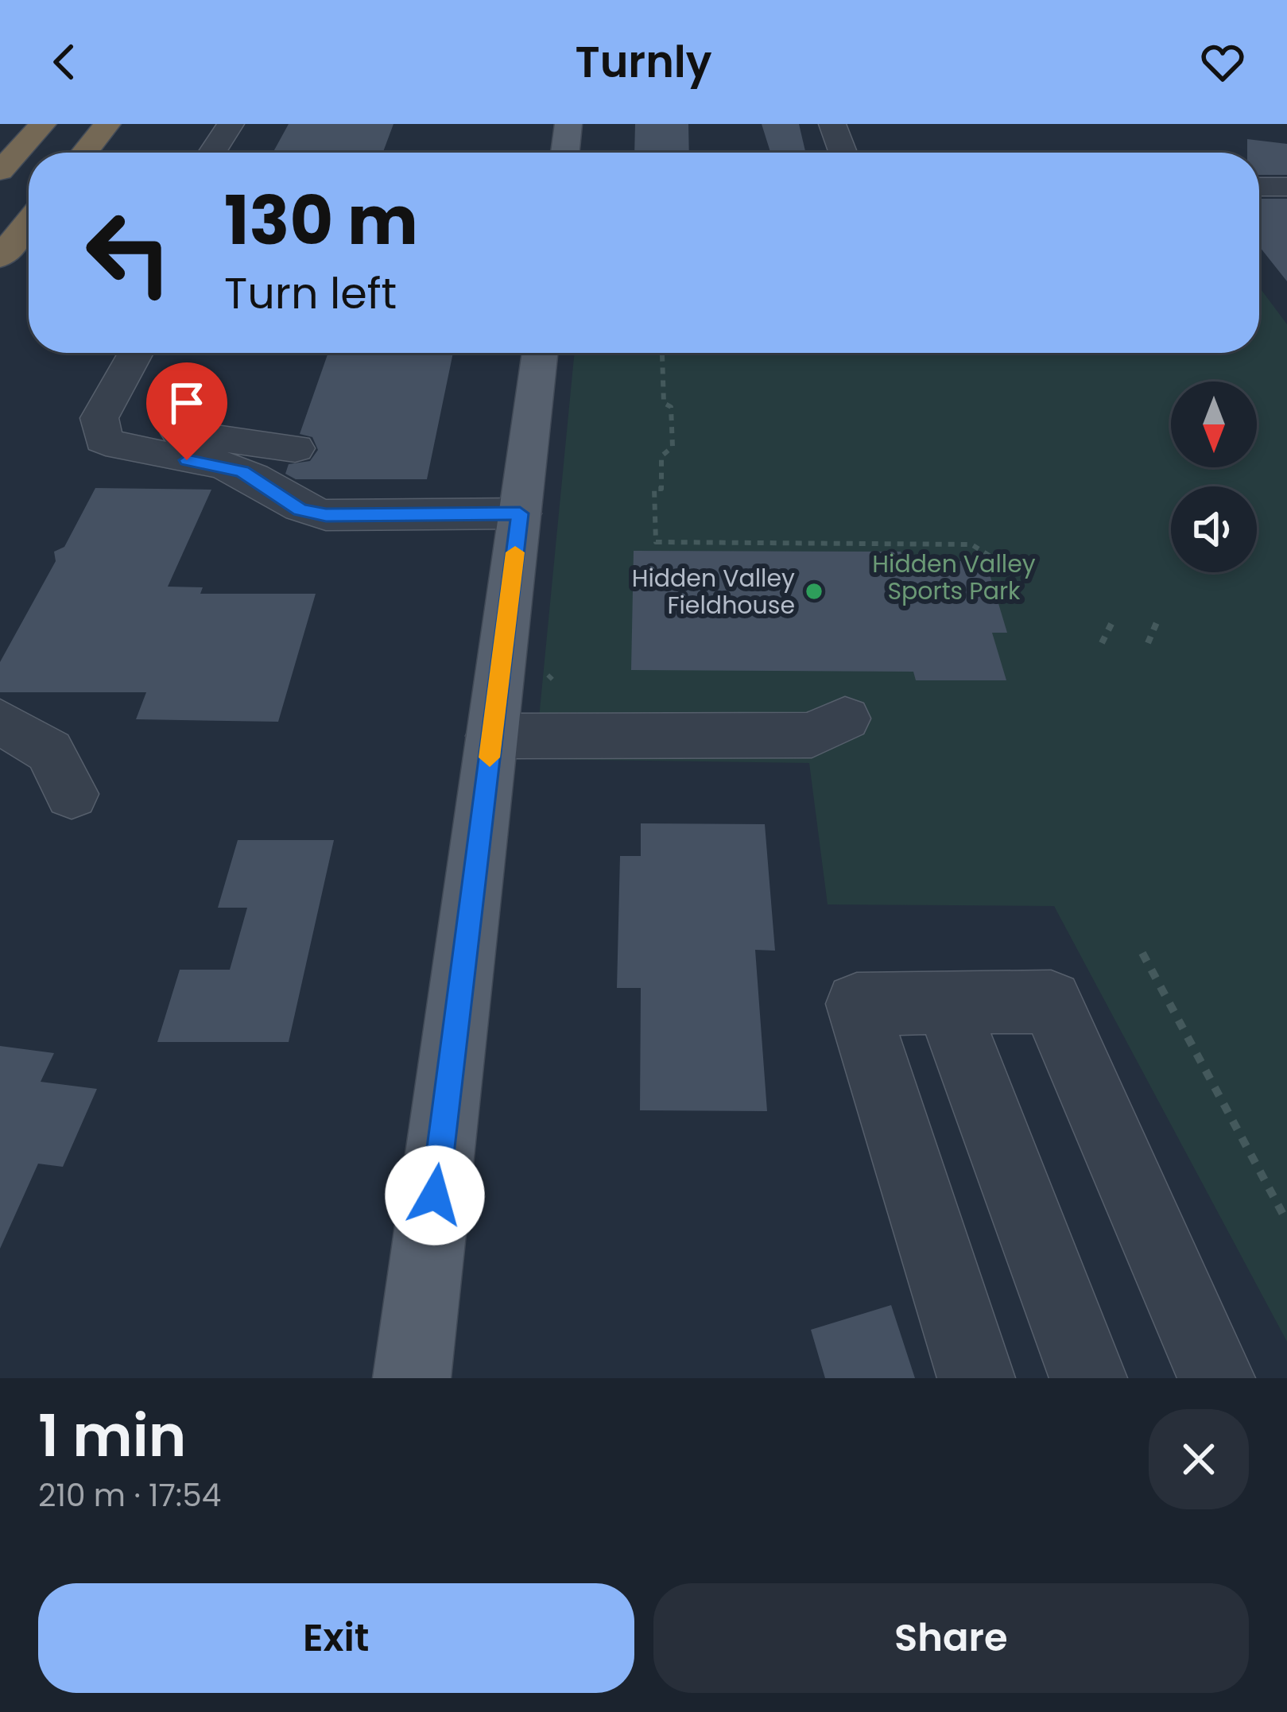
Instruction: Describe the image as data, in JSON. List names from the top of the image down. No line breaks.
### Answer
{"parks":["Hidden Valley Sports Park"],"places":["Hidden Valley Fieldhouse"],"north":"bottom","page":{"header":"Turnly","turn":["130 m","Turn left"],"heading":["1 min","210 m · 17:54"],"buttons":["Exit","Share"]}}
